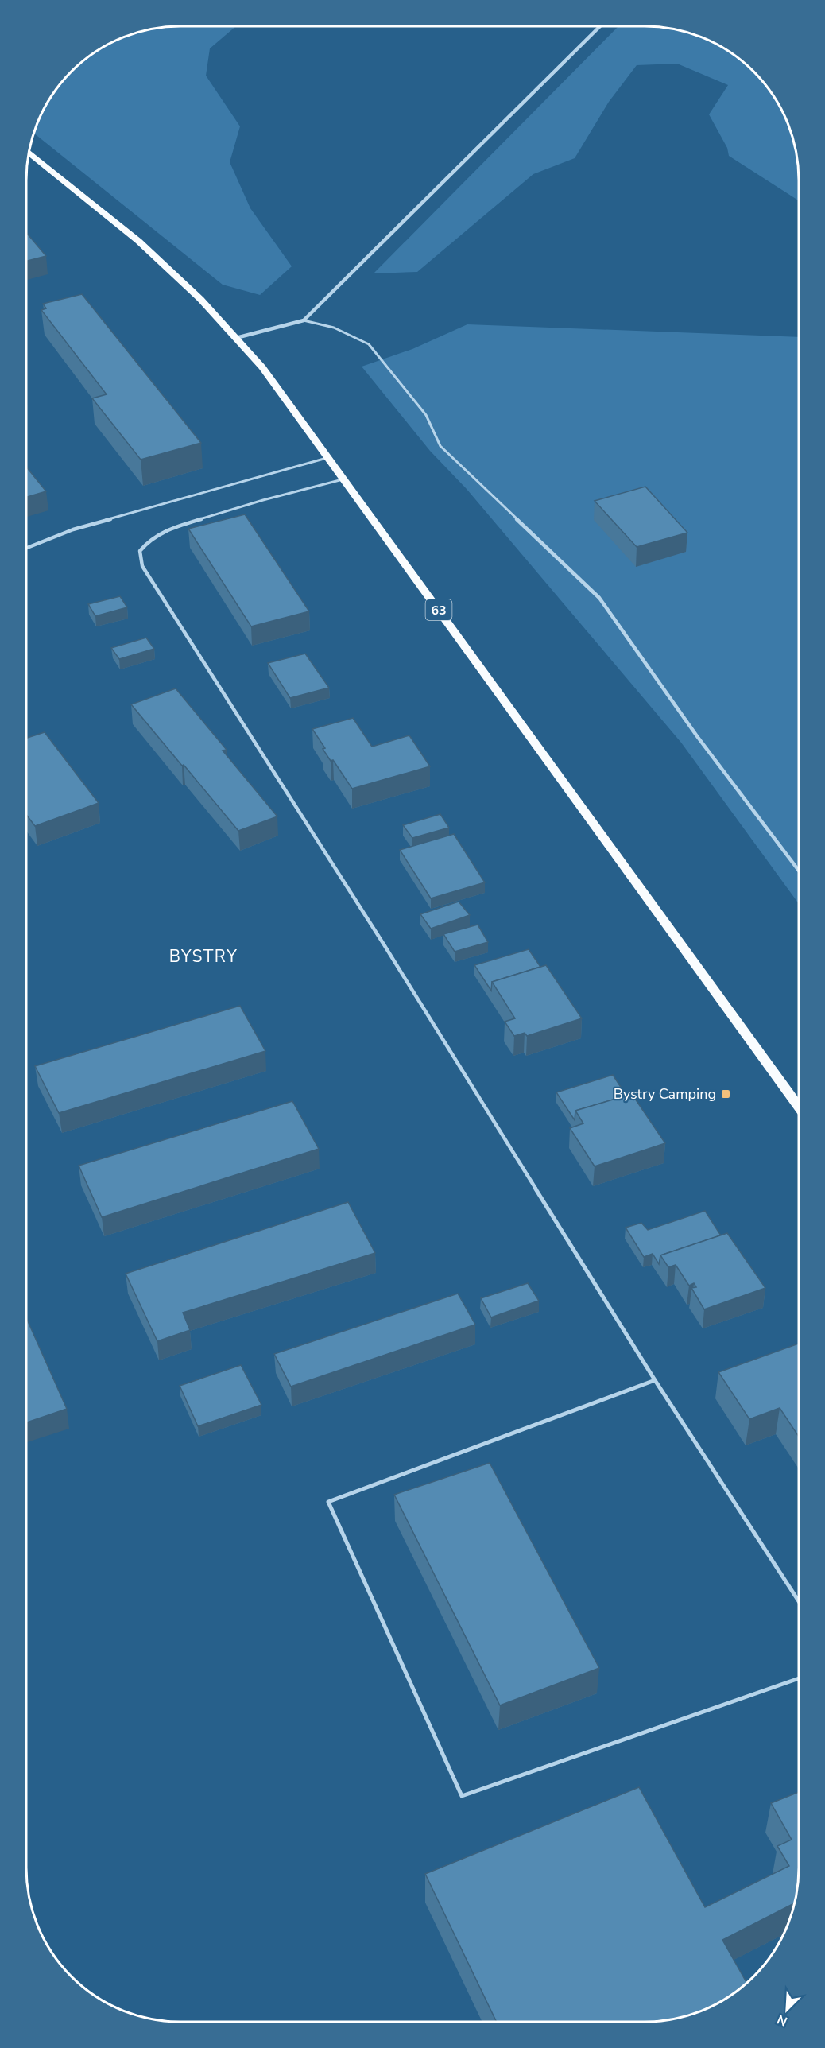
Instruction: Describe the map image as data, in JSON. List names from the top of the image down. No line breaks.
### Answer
{"streets":{"main road":["63"]},"districts":["BYSTRY"],"places":{"transit":["Bystry Camping"]},"north":"bottom left"}
